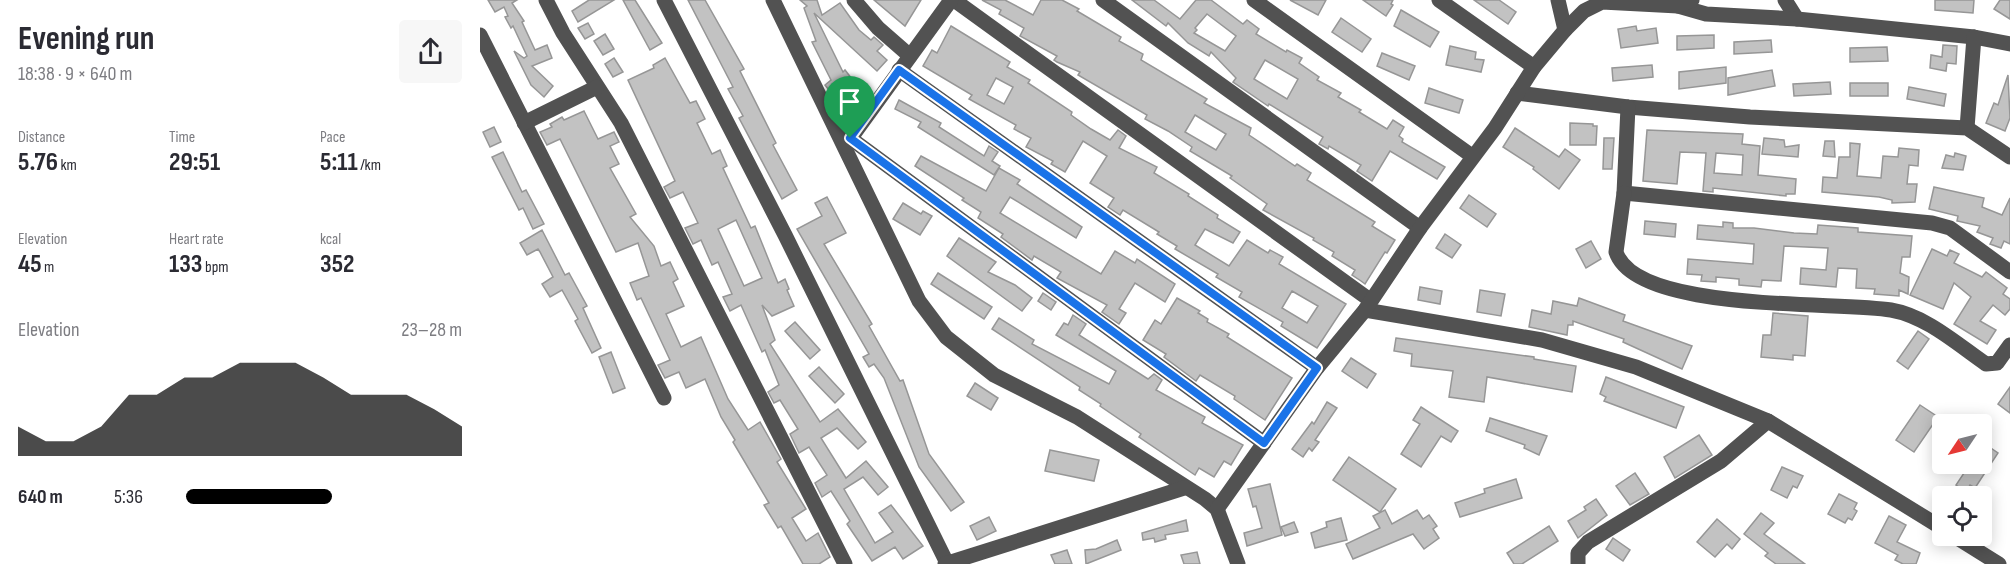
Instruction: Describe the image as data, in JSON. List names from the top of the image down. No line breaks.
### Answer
{"north":"bottom left","page":{"heading":["Evening run","18:38 · 9 × 640 m"],"stats":[["Distance","5.76 km"],["Time","29:51"],["Pace","5:11 /km"],["Elevation","45 m"],["Heart rate","133 bpm"],["kcal","352"]],"chart":["Elevation","23–28 m"],"list":[{"name":"640 m","note":"5:36"}]}}
